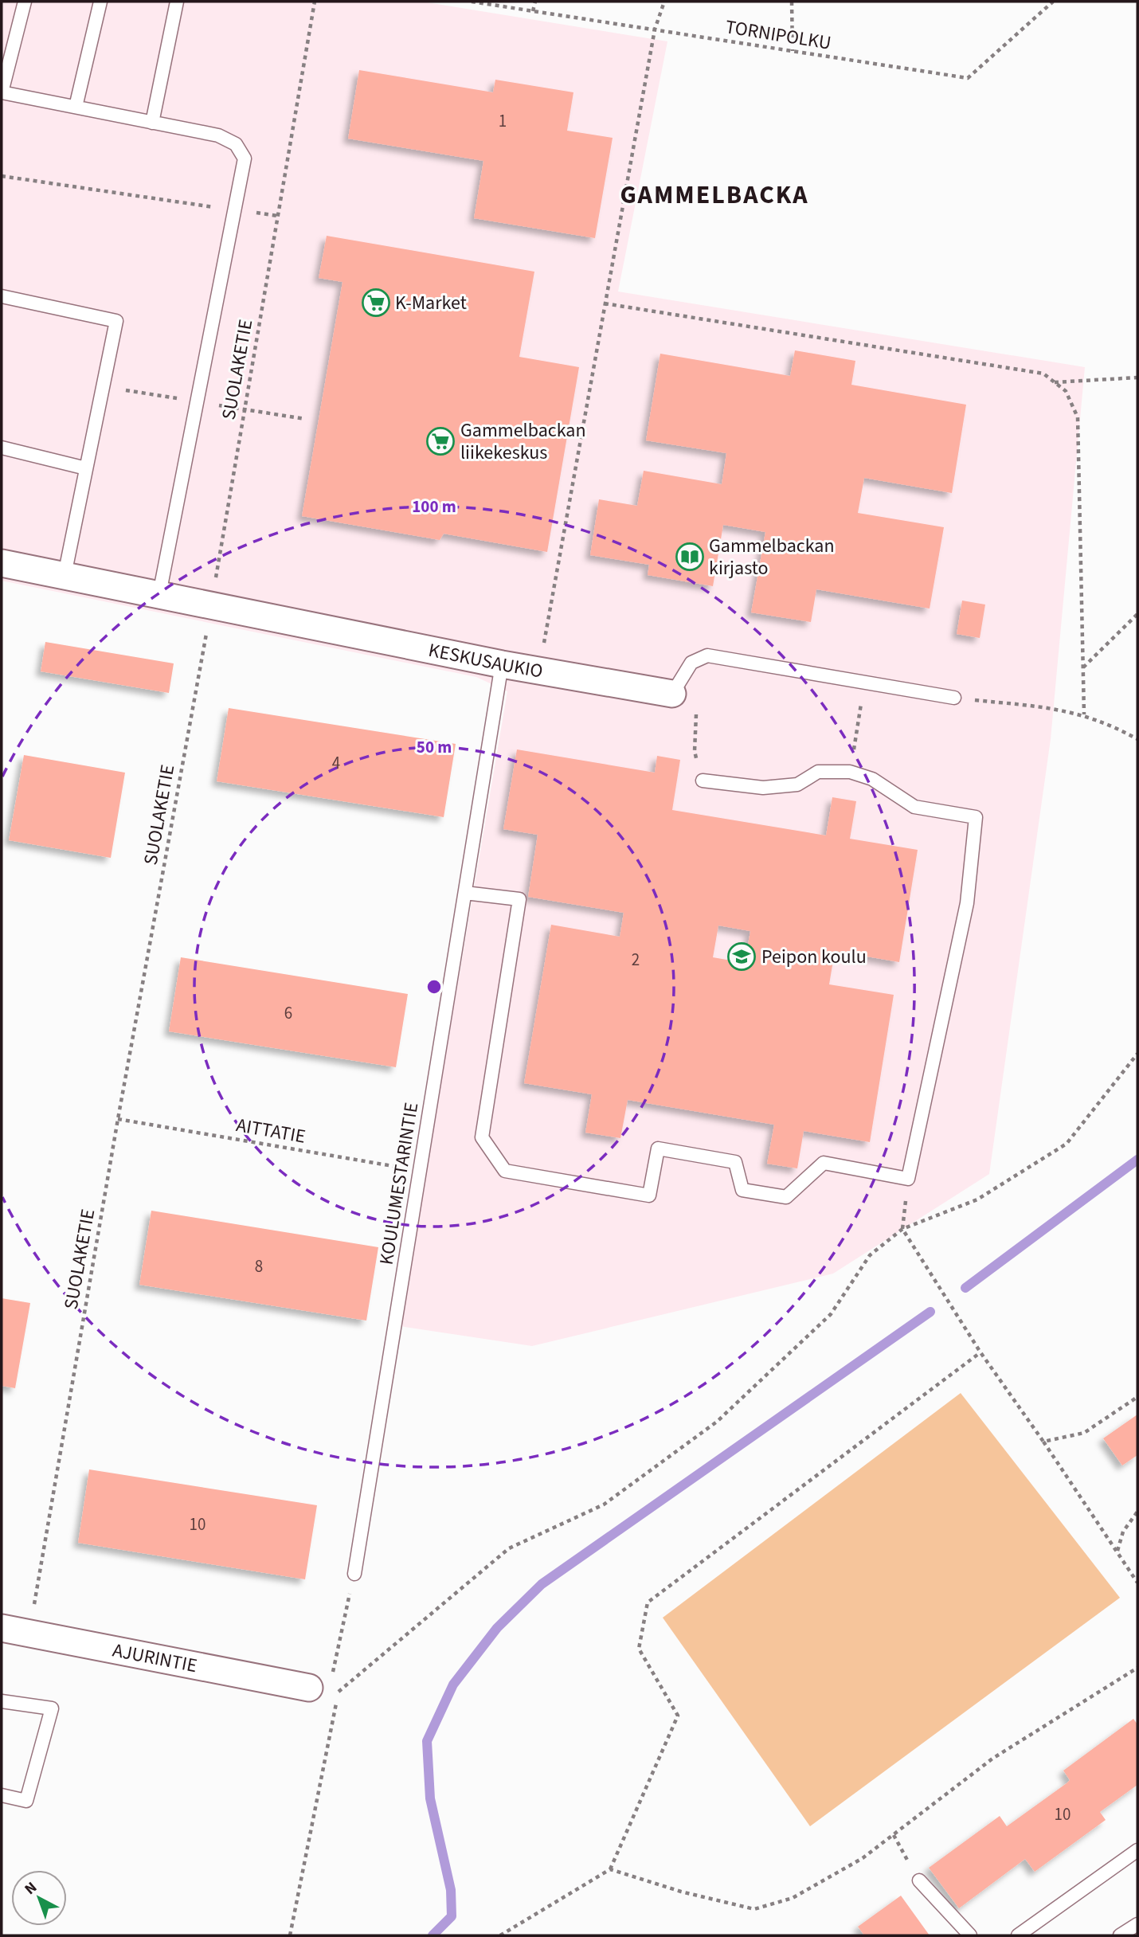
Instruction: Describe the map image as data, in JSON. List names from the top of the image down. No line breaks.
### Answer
{"streets":{"street":["KESKUSAUKIO","AJURINTIE"],"lane":["KOULUMESTARINTIE"],"path":["TORNIPOLKU","SUOLAKETIE","AITTATIE"]},"crossings":[["SUOLAKETIE","KESKUSAUKIO"],["SUOLAKETIE","AITTATIE"],["SUOLAKETIE","AJURINTIE"],["KESKUSAUKIO","KOULUMESTARINTIE"],["AITTATIE","KOULUMESTARINTIE"]],"districts":["GAMMELBACKA"],"places":{"supermarket":["K-Market","Gammelbackan liikekeskus"],"library":["Gammelbackan kirjasto"],"school or university":["Peipon koulu"]},"house_numbers":["1","4","2","6","8","10","10"],"north":"top left","rings":["100 m","50 m"]}
